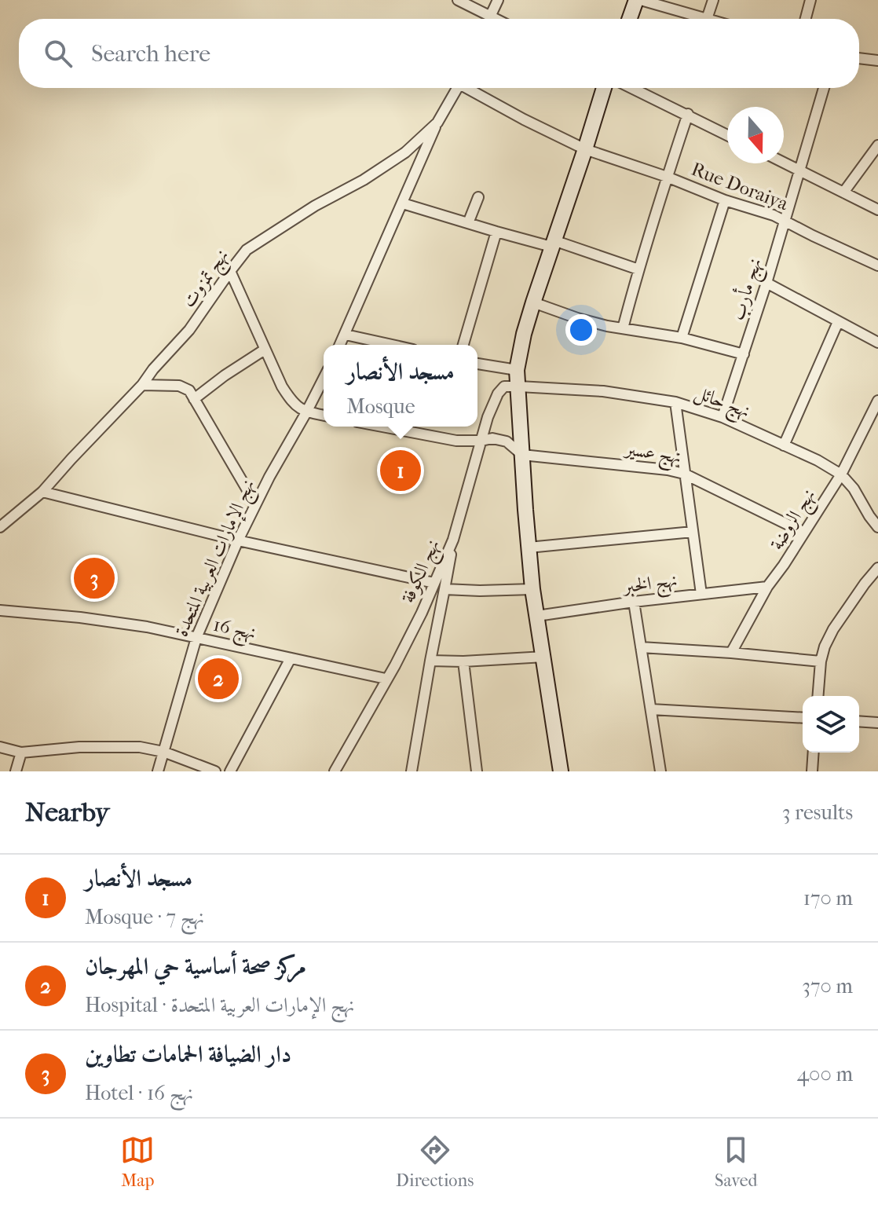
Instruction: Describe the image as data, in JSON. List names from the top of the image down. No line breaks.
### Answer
{"streets":{"street":["Rue Doraiya","نهج تمزوت","نهج مأرب","نهج حائل","نهج عسير","نهج الروضة","نهج الإمارات العربية المتحدة","نهج الكوفة","نهج الخبر","نهج 16"]},"crossings":[["Rue Doraiya","نهج مأرب"],["نهج مأرب","نهج حائل"],["نهج حائل","نهج الروضة"],["نهج حائل","نهج الكوفة"],["نهج عسير","نهج الروضة"],["نهج الروضة","نهج الخبر"],["نهج الإمارات العربية المتحدة","نهج 16"],["نهج الكوفة","نهج 16"]],"north":"bottom","page":{"search":"Search here","popup":["مسجد الأنصار","Mosque"],"pins":["1","3","2"],"heading":["Nearby","3 results"],"list":[{"mark":"1","name":"مسجد الأنصار","note":"Mosque · نهج 7","value":"170 m"},{"mark":"2","name":"مركز صحة أساسية حي المهرجان","note":"Hospital · نهج الإمارات العربية المتحدة","value":"370 m"},{"mark":"3","name":"دار الضيافة الحمامات تطاوين","note":"Hotel · نهج 16","value":"400 m"}],"nav":["Map","Directions","Saved"]}}
